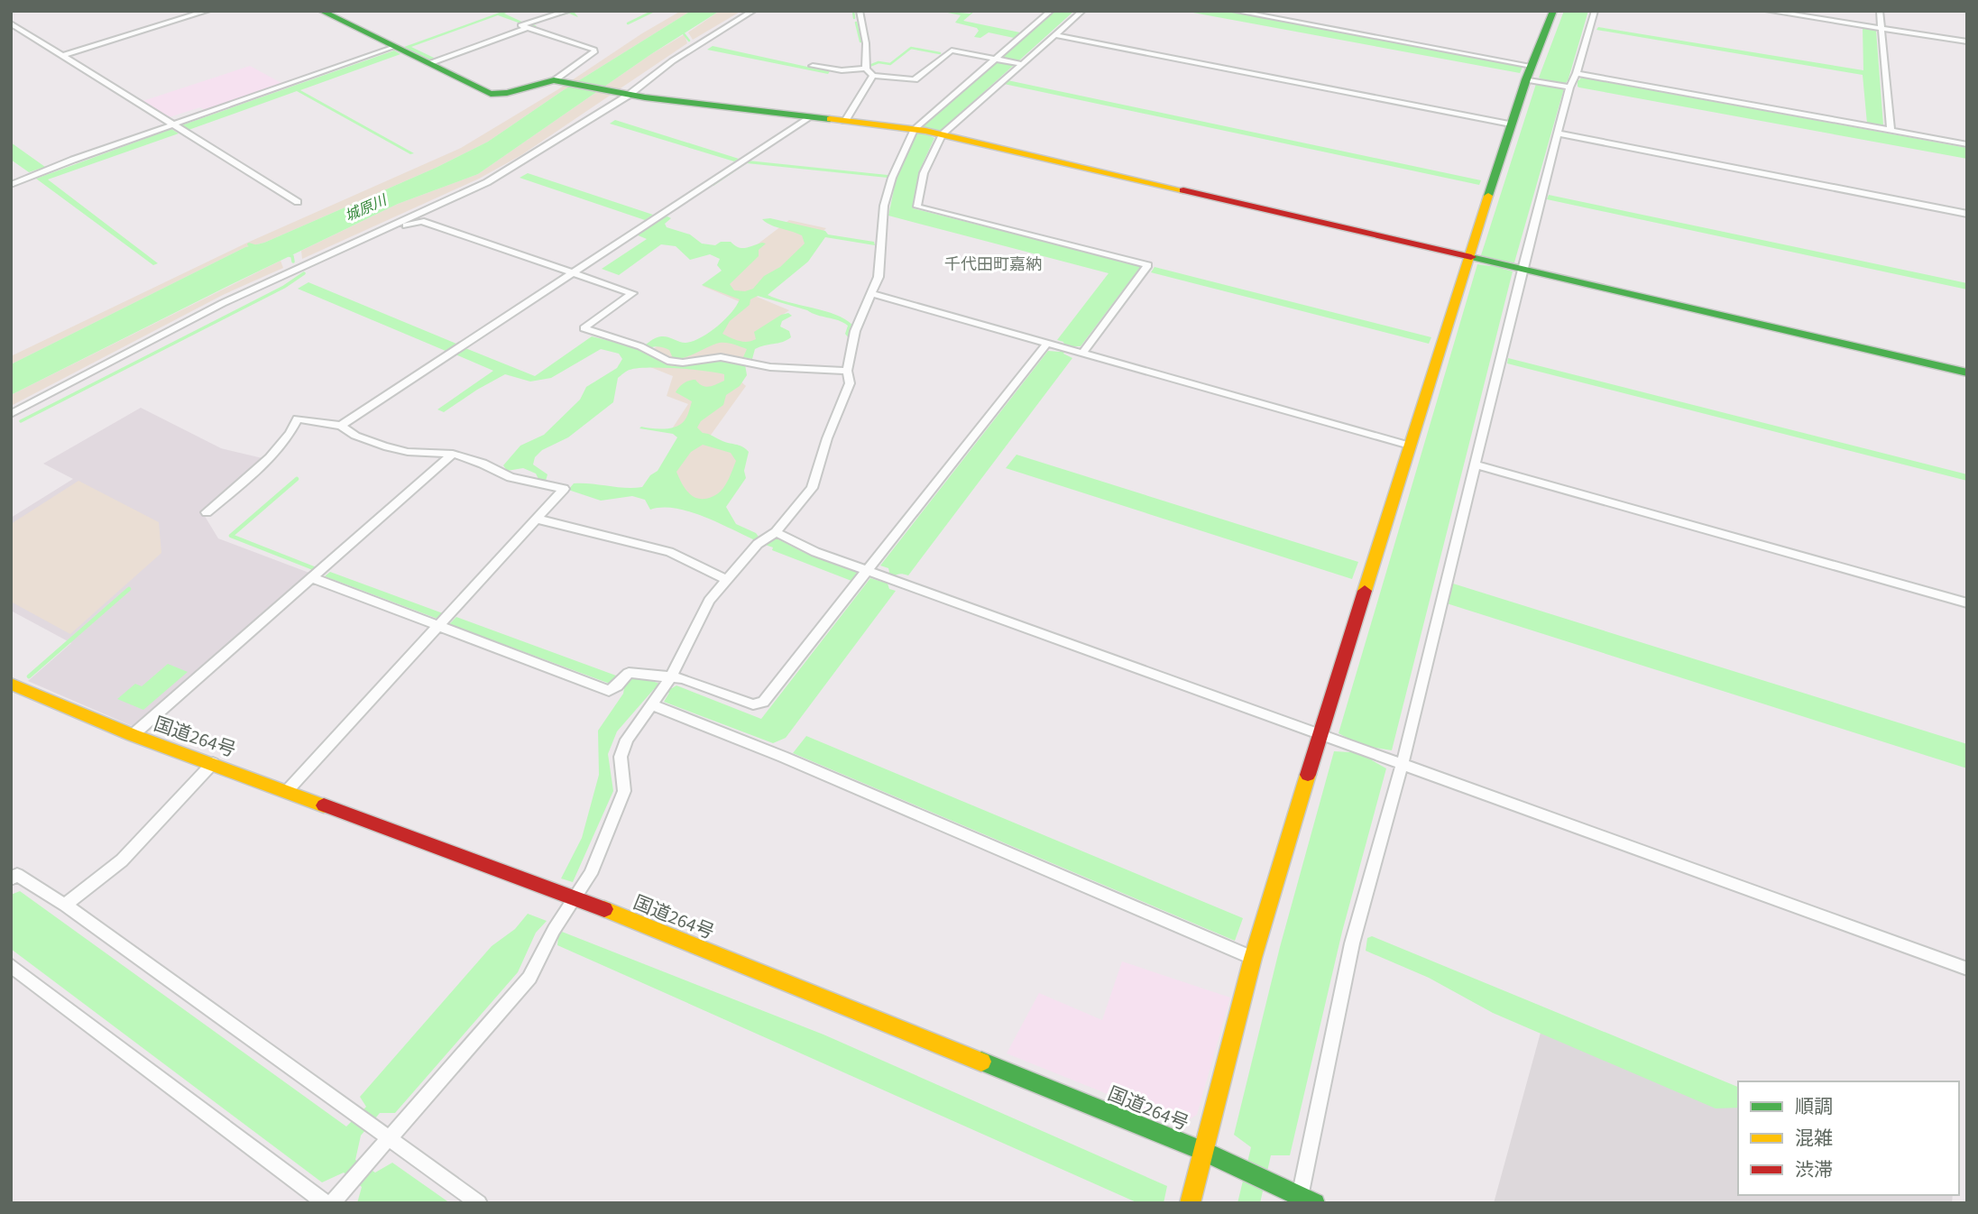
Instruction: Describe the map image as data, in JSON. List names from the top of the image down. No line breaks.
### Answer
{"streets":{"main road":["国道264号"]},"districts":["千代田町嘉納"],"water":["城原川"],"legend":["順調","混雑","渋滞"]}
